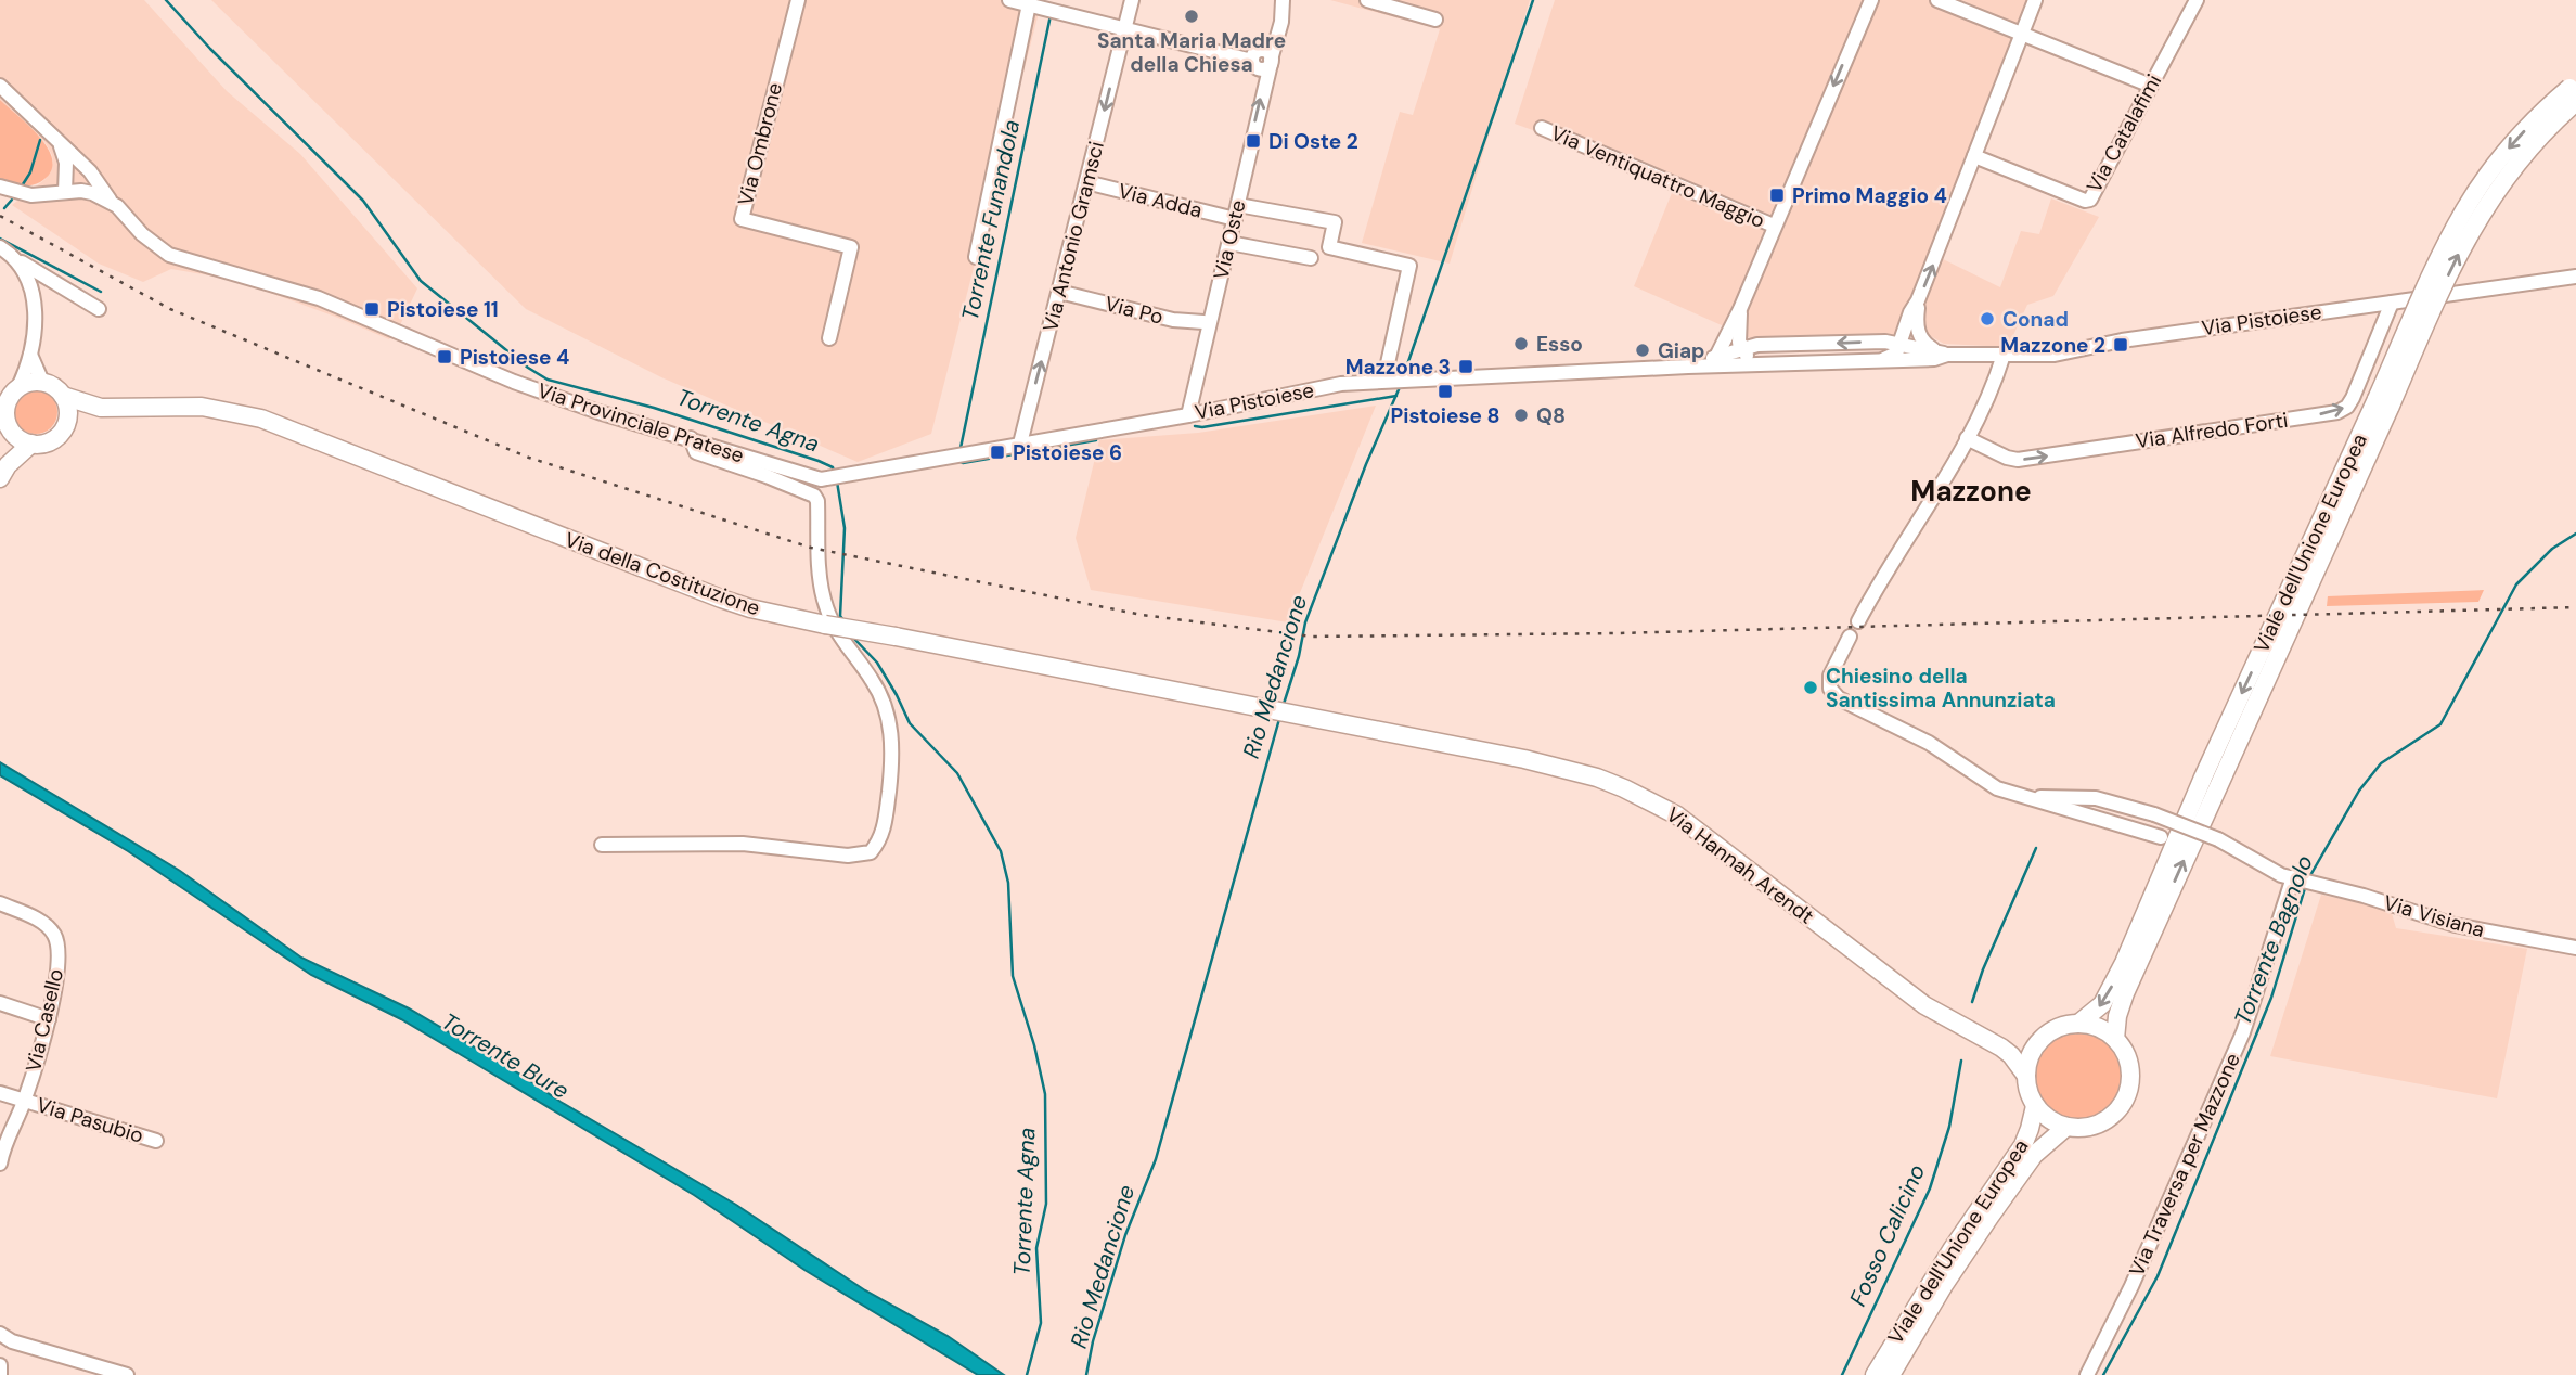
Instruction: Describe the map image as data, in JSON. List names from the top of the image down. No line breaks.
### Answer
{"streets":{"main road":["Viale dell'Unione Europea","Via della Costituzione","Via Hannah Arendt"],"street":["Via Catalafimi","Via Ombrone","Via Ventiquattro Maggio","Via Adda","Via Antonio Gramsci","Via Oste","Via Po","Via Pistoiese","Via Provinciale Pratese","Via Alfredo Forti","Via Visiana","Via Casello","Via Pasubio","Via Traversa per Mazzone"]},"crossings":[["Via Adda","Via Antonio Gramsci"],["Via Adda","Via Oste"],["Via Antonio Gramsci","Via Po"],["Via Antonio Gramsci","Via Pistoiese"],["Via Oste","Via Po"],["Via Oste","Via Pistoiese"],["Via Pistoiese","Via Provinciale Pratese"],["Via Pistoiese","Via Alfredo Forti"],["Viale dell'Unione Europea","Via Hannah Arendt"],["Via della Costituzione","Via Hannah Arendt"],["Via Visiana","Via Traversa per Mazzone"],["Via Casello","Via Pasubio"]],"one_way":["Via Oste","Via Alfredo Forti"],"districts":["Mazzone"],"water":["Torrente Funandola","Torrente Agna","Rio Medancione","Torrente Bagnolo","Torrente Bure","Fosso Calicino"],"places":{"other":["Santa Maria Madre della Chiesa","Conad","Esso","Giap","Q8","Chiesino della Santissima Annunziata"],"transit":["Di Oste 2","Primo Maggio 4","Pistoiese 11","Mazzone 2","Pistoiese 4","Mazzone 3","Pistoiese 8","Pistoiese 6"]}}
